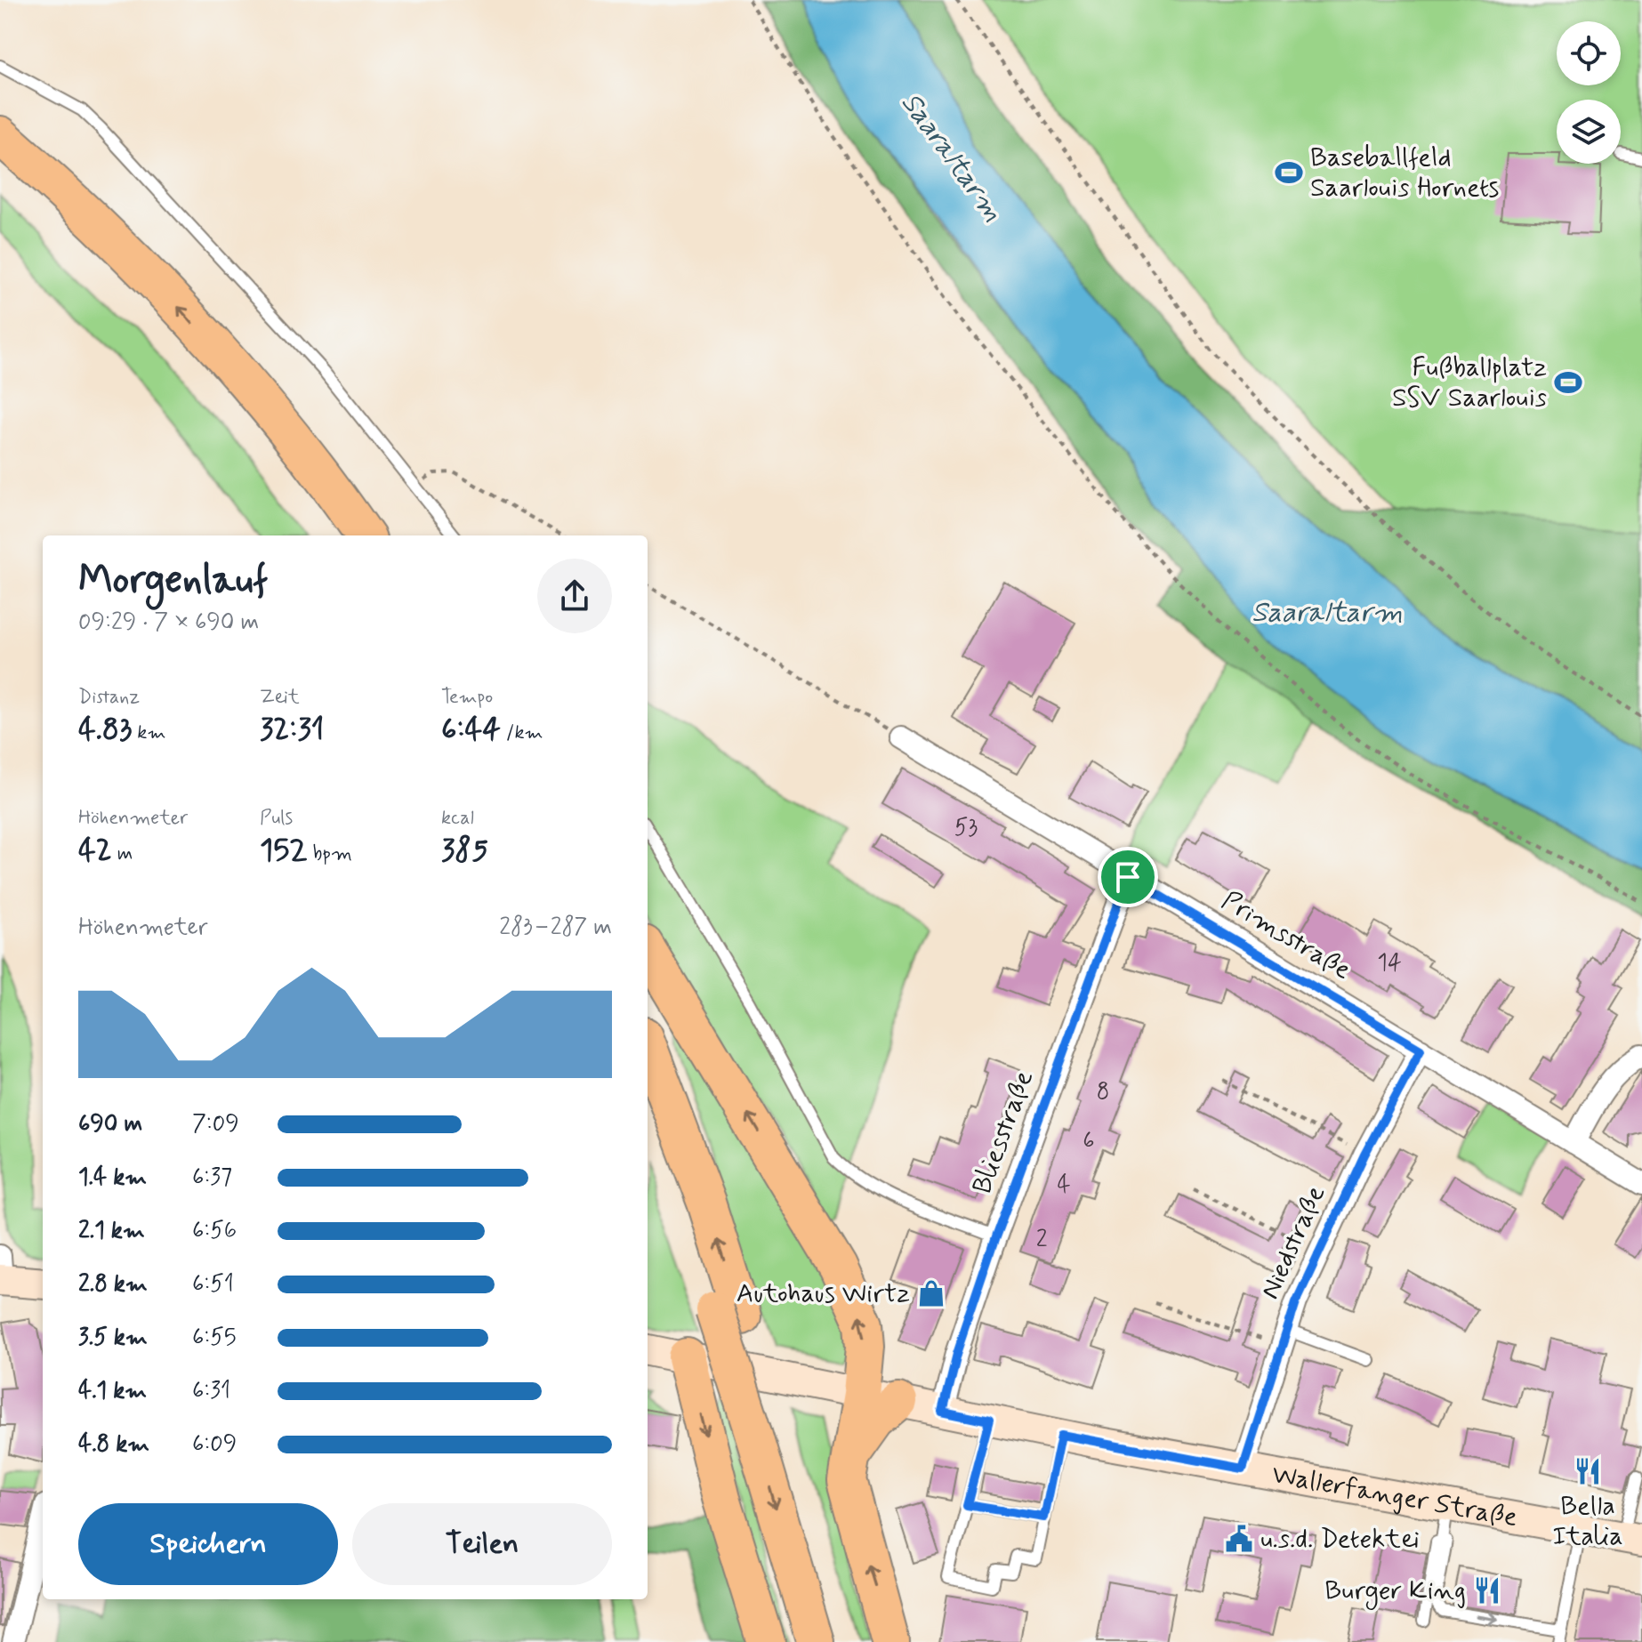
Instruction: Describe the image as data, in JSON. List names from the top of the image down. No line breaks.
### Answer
{"streets":{"main road":["Wallerfanger Straße"],"street":["Primsstraße","Bliesstraße","Niedstraße"]},"crossings":[["Primsstraße","Bliesstraße"],["Primsstraße","Niedstraße"],["Bliesstraße","Wallerfanger Straße"],["Niedstraße","Wallerfanger Straße"]],"water":["Saaraltarm"],"places":{"sports":["Baseballfeld Saarlouis Hornets","Fußballplatz SSV Saarlouis"],"shop":["Autohaus Wirtz"],"restaurant":["Bella Italia","Burger King"],"public building":["u.s.d. Detektei"]},"house_numbers":["53","14","8","6","4","2"],"page":{"heading":["Morgenlauf","09:29 · 7 × 690 m"],"stats":[["Distanz","4.83 km"],["Zeit","32:31"],["Tempo","6:44 /km"],["Höhenmeter","42 m"],["Puls","152 bpm"],["kcal","385"]],"chart":["Höhenmeter","283–287 m"],"list":[{"name":"690 m","note":"7:09"},{"name":"1.4 km","note":"6:37"},{"name":"2.1 km","note":"6:56"},{"name":"2.8 km","note":"6:51"},{"name":"3.5 km","note":"6:55"},{"name":"4.1 km","note":"6:31"},{"name":"4.8 km","note":"6:09"}],"buttons":["Speichern","Teilen"]}}
